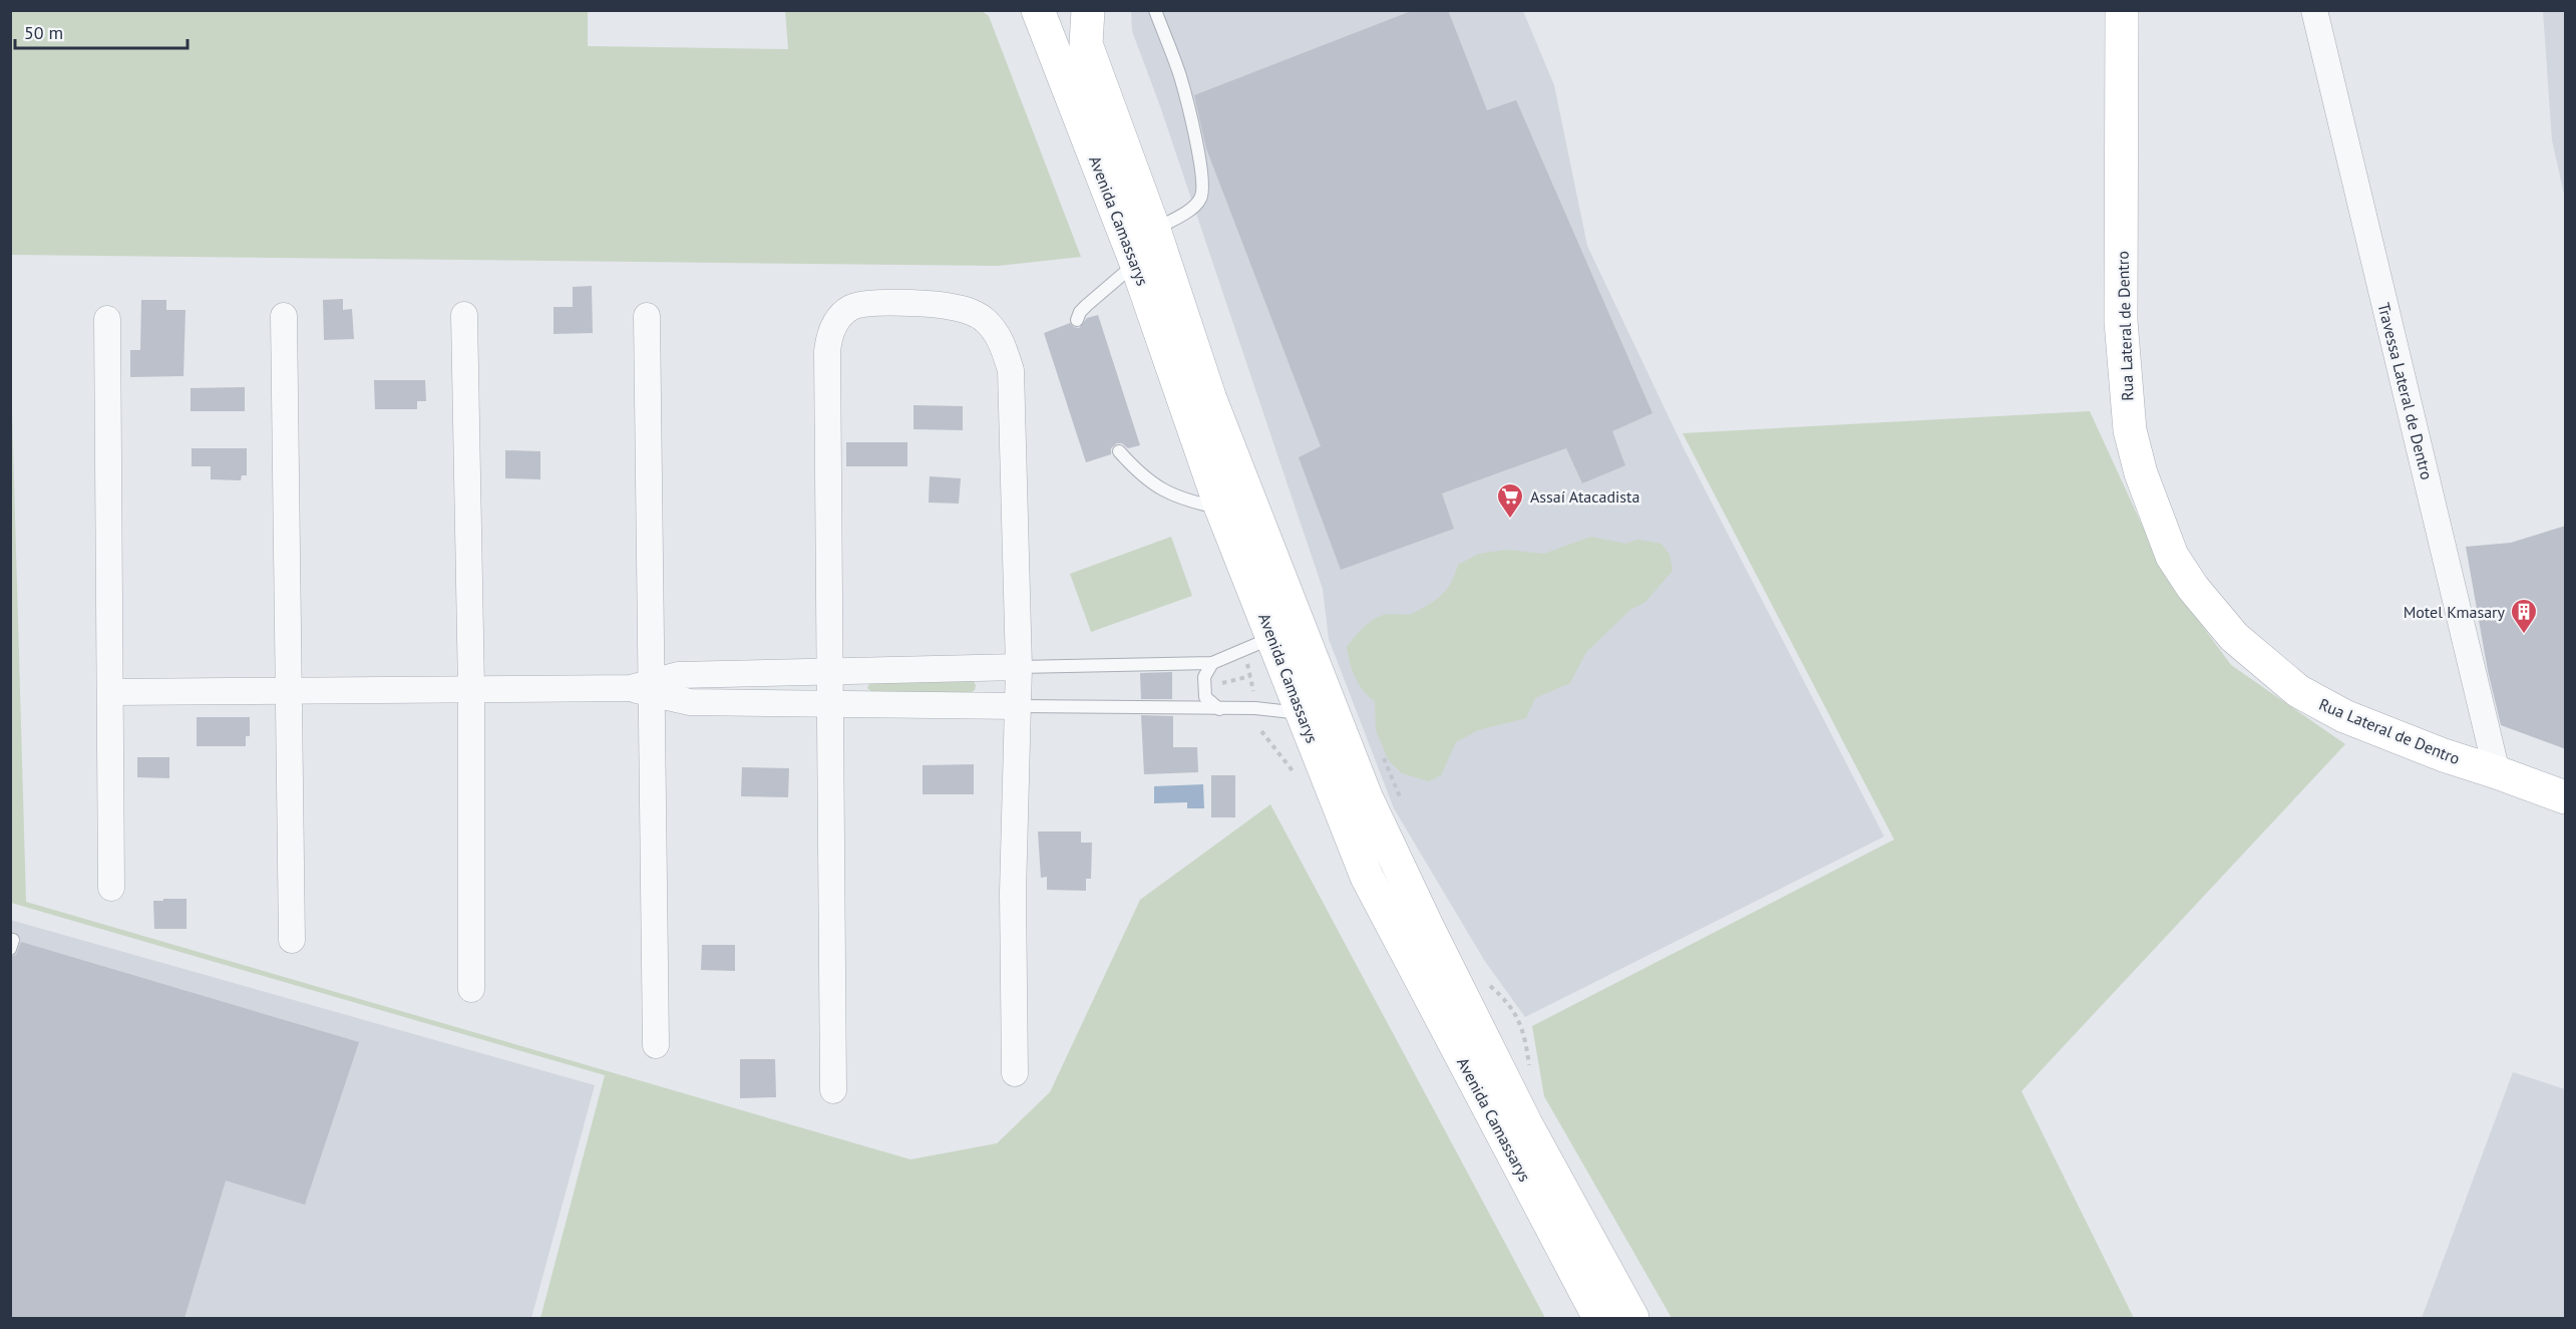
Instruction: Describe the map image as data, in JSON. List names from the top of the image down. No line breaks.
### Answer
{"streets":{"street":["Avenida Camassarys","Rua Lateral de Dentro","Travessa Lateral de Dentro"]},"crossings":[["Rua Lateral de Dentro","Travessa Lateral de Dentro"]],"places":{"supermarket":["Assaí Atacadista"],"building":["Motel Kmasary"]},"scale_bar":"50 m"}
